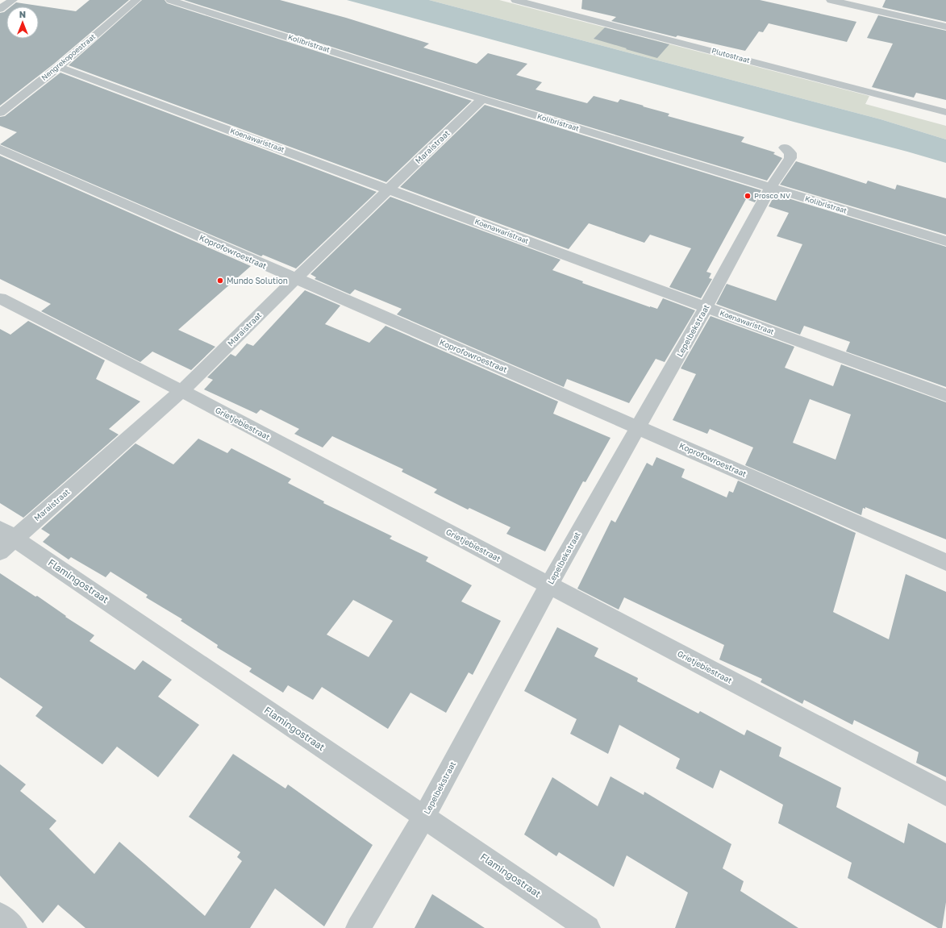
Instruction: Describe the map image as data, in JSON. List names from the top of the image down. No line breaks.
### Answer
{"streets":{"street":["Kolibristraat","Plutostraat","Nengrekopoestraat","Koenawaristraat","Maraistraat","Koprofowroestraat","Lepelbekstraat","Grietjebiestraat","Flamingostraat"]},"crossings":[["Kolibristraat","Maraistraat"],["Kolibristraat","Lepelbekstraat"],["Nengrekopoestraat","Koenawaristraat"],["Koenawaristraat","Maraistraat"],["Koenawaristraat","Lepelbekstraat"],["Maraistraat","Koprofowroestraat"],["Maraistraat","Grietjebiestraat"],["Maraistraat","Flamingostraat"],["Koprofowroestraat","Lepelbekstraat"],["Lepelbekstraat","Grietjebiestraat"],["Lepelbekstraat","Flamingostraat"]],"places":["Prosco NV","Mundo Solution"],"north":"top"}
